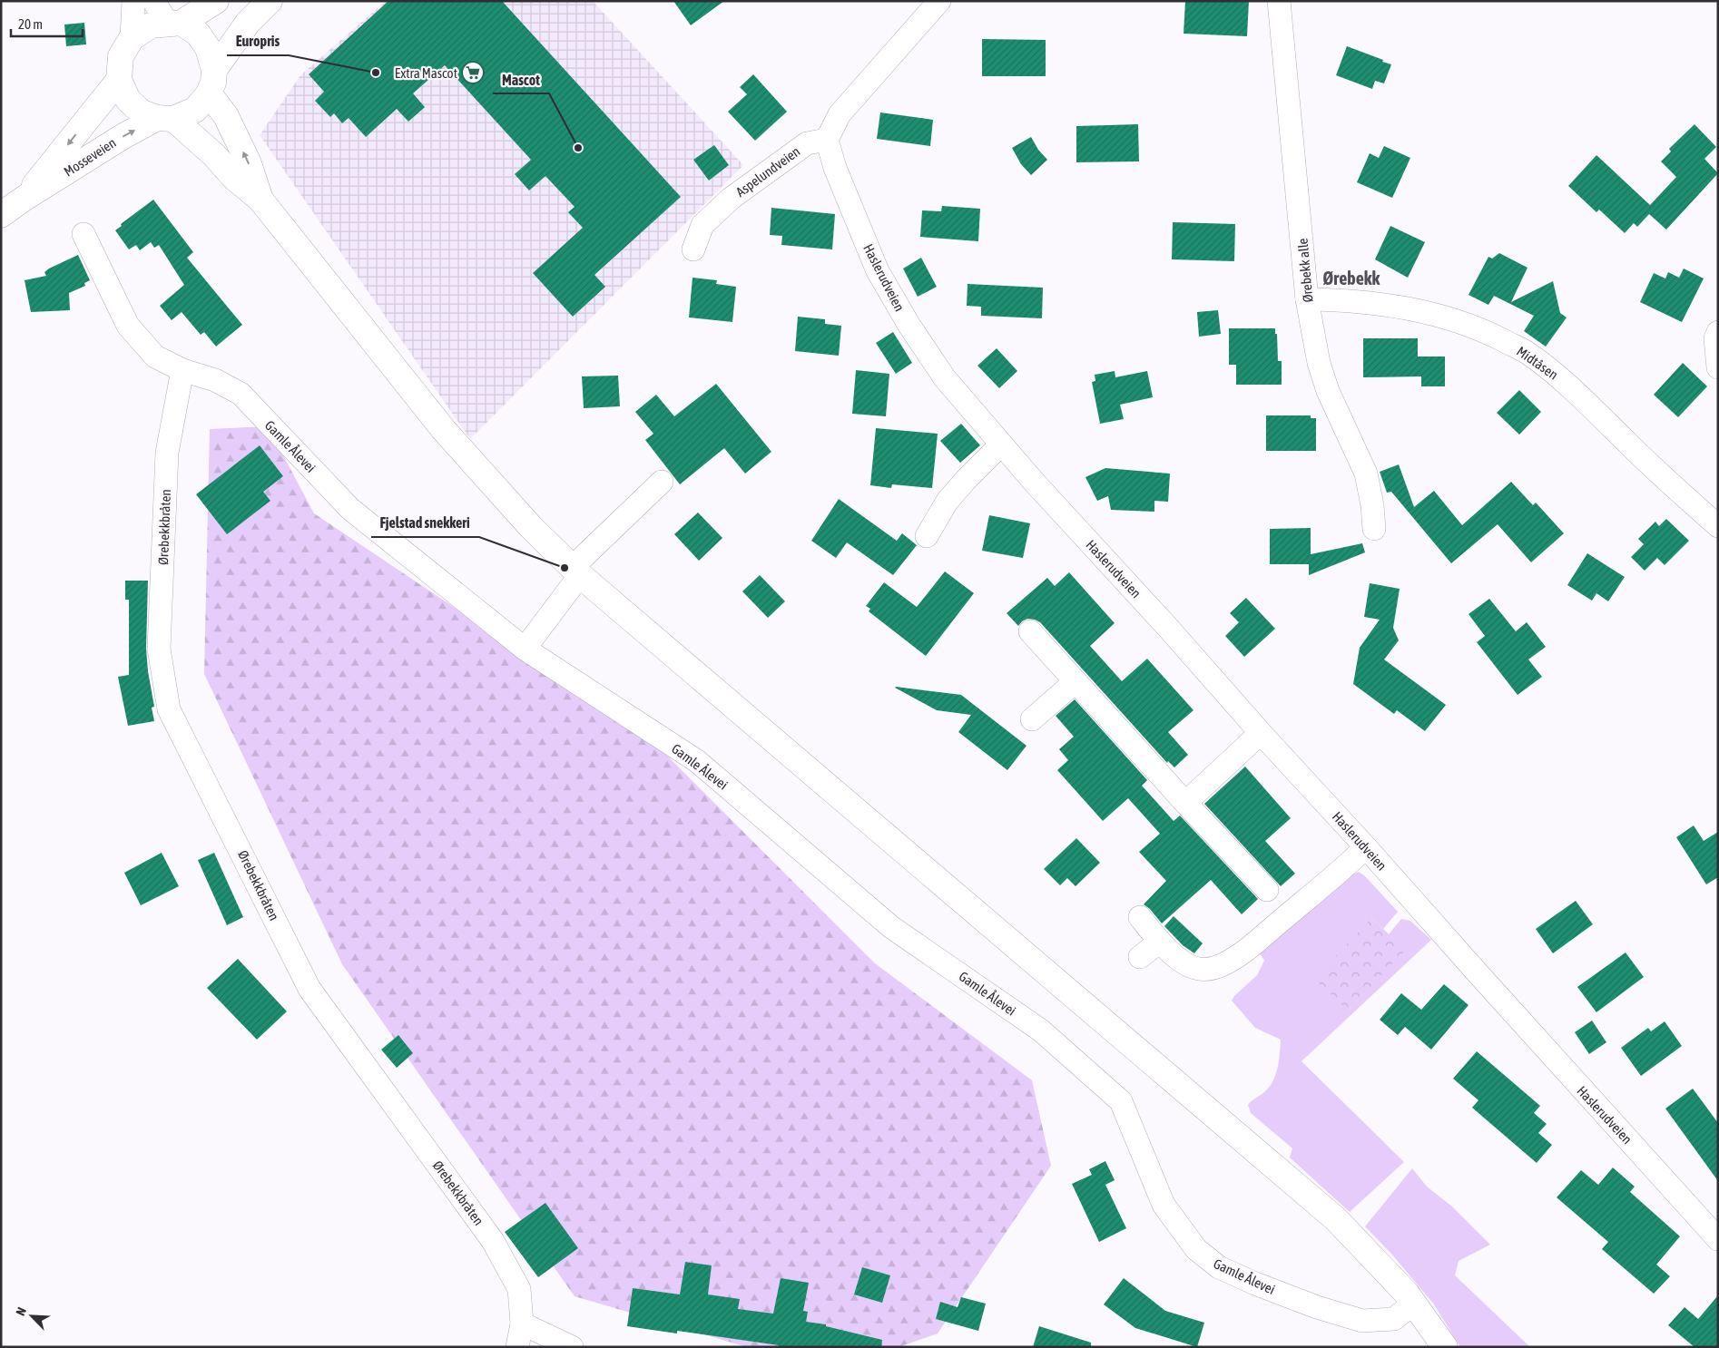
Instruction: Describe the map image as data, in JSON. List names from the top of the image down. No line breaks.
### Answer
{"streets":{"main road":["Mosseveien"],"street":["Aspelundveien","Ørebekk alle","Haslerudveien","Midtåsen","Gamle Ålevei","Ørebekkbråten"]},"crossings":[["Aspelundveien","Haslerudveien"],["Ørebekk alle","Midtåsen"],["Gamle Ålevei","Ørebekkbråten"]],"districts":["Ørebekk"],"places":{"other":["Europris","Mascot","Fjelstad snekkeri"],"supermarket":["Extra Mascot"]},"scale_bar":"20 m","north":"top left"}
